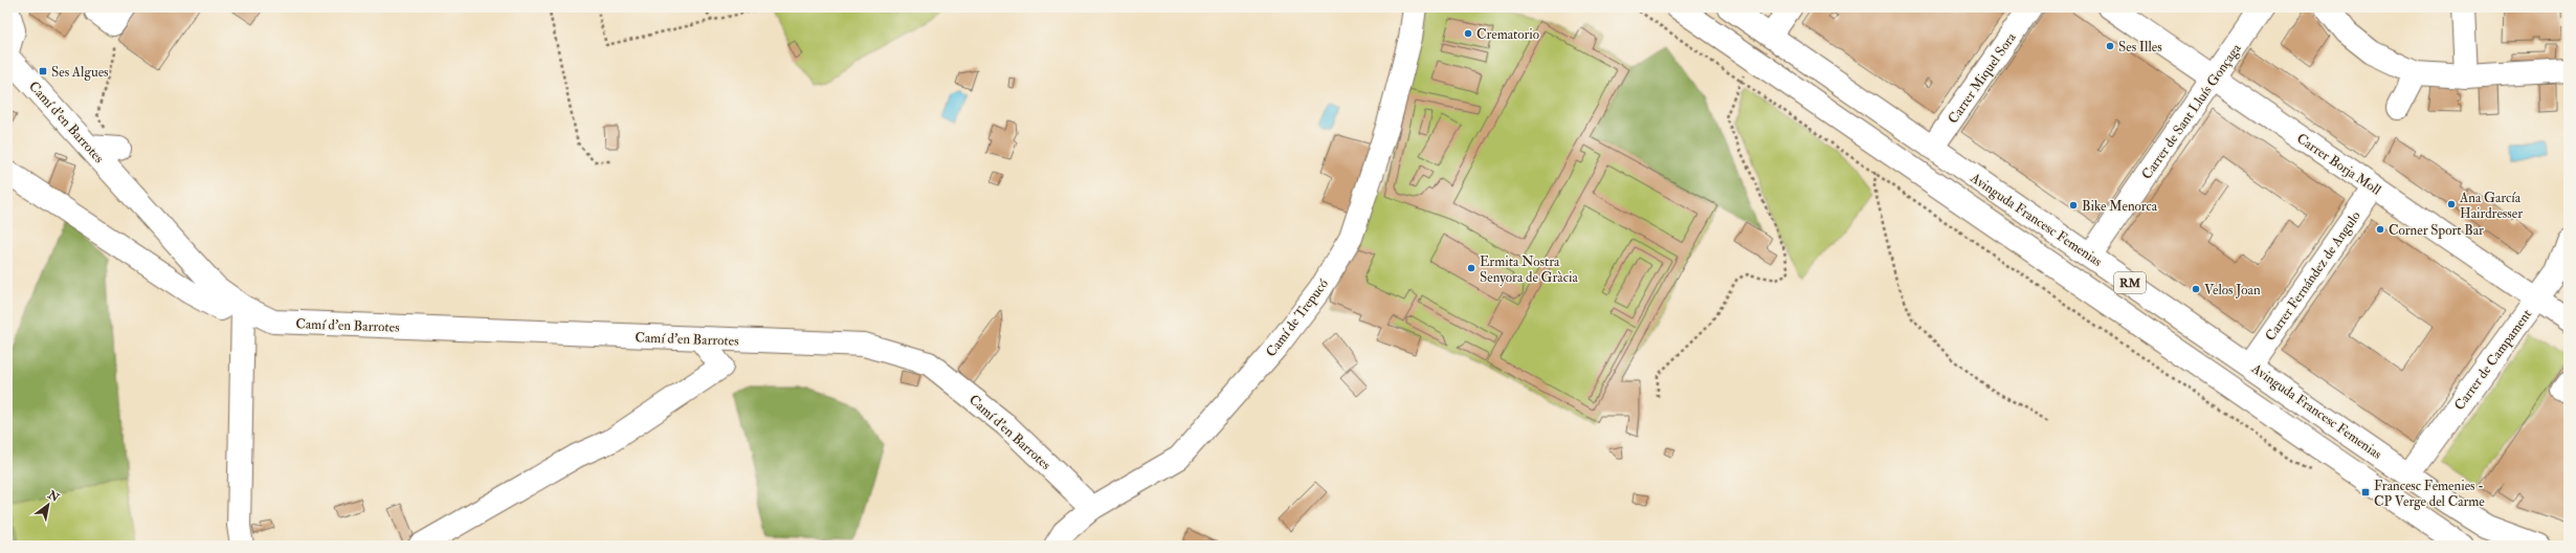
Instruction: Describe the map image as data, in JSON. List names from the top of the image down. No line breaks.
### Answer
{"streets":{"street":["Carrer Miquel Sora","Carrer de Sant Lluís Gonçaga","Camí d'en Barrotes","Carrer Borja Moll","Avinguda Francesc Femenias","Carrer Fernández de Angulo","RM","Camí de Trepucó","Carrer de Campament"]},"crossings":[["Carrer Miquel Sora","Avinguda Francesc Femenias"],["Carrer de Sant Lluís Gonçaga","Carrer Borja Moll"],["Carrer de Sant Lluís Gonçaga","Avinguda Francesc Femenias"],["Camí d'en Barrotes","Camí de Trepucó"],["Carrer Borja Moll","Carrer Fernández de Angulo"],["Carrer Borja Moll","Carrer de Campament"],["Avinguda Francesc Femenias","Carrer Fernández de Angulo"],["Avinguda Francesc Femenias","Carrer de Campament"]],"places":{"other":["Crematorio","Ses Illes","Ana García Hairdresser","Bike Menorca","Corner Sport Bar","Ermita Nostra Senyora de Gràcia","Velos Joan"],"transit":["Ses Algues","Francesc Femenies - CP Verge del Carme"]},"north":"top right"}
